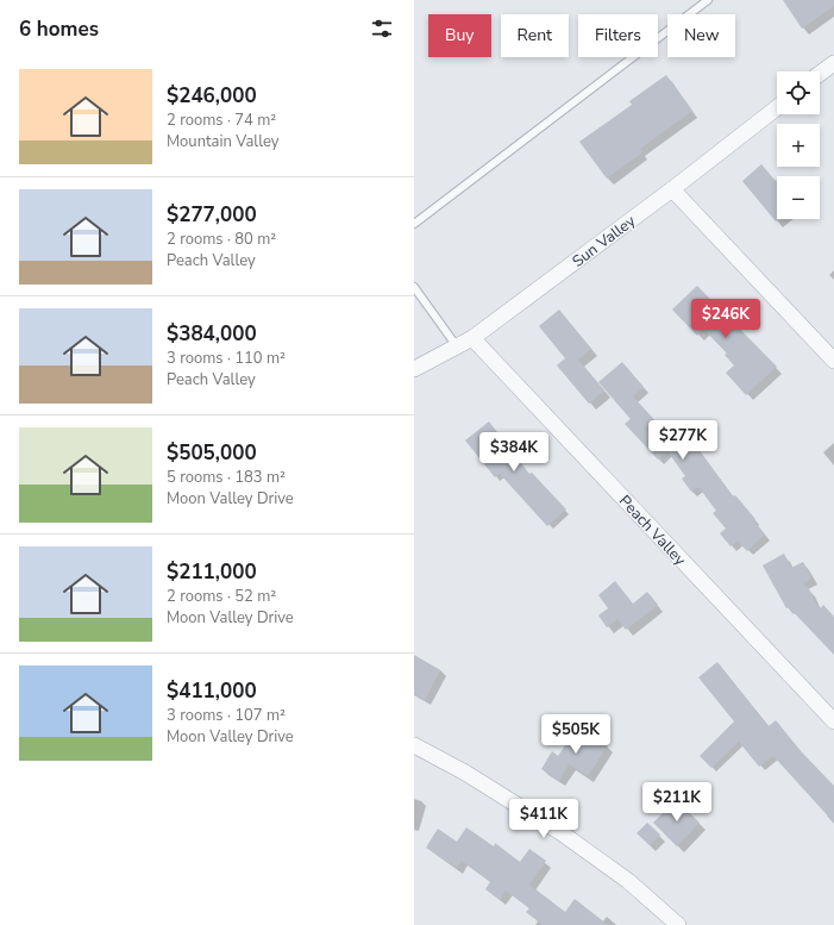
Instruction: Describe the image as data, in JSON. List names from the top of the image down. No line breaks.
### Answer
{"streets":{"street":["Sun Valley","Peach Valley"]},"crossings":[["Sun Valley","Peach Valley"]],"page":{"heading":"6 homes","chip":["Buy","Rent","Filters","New"],"list":[{"name":"$246,000","note":"2 rooms · 74 m² · Mountain Valley"},{"name":"$277,000","note":"2 rooms · 80 m² · Peach Valley"},{"name":"$384,000","note":"3 rooms · 110 m² · Peach Valley"},{"name":"$505,000","note":"5 rooms · 183 m² · Moon Valley Drive"},{"name":"$211,000","note":"2 rooms · 52 m² · Moon Valley Drive"},{"name":"$411,000","note":"3 rooms · 107 m² · Moon Valley Drive"}],"map_buttons":["+","−"],"price":["$246K","$277K","$384K","$505K","$211K","$411K"]}}
